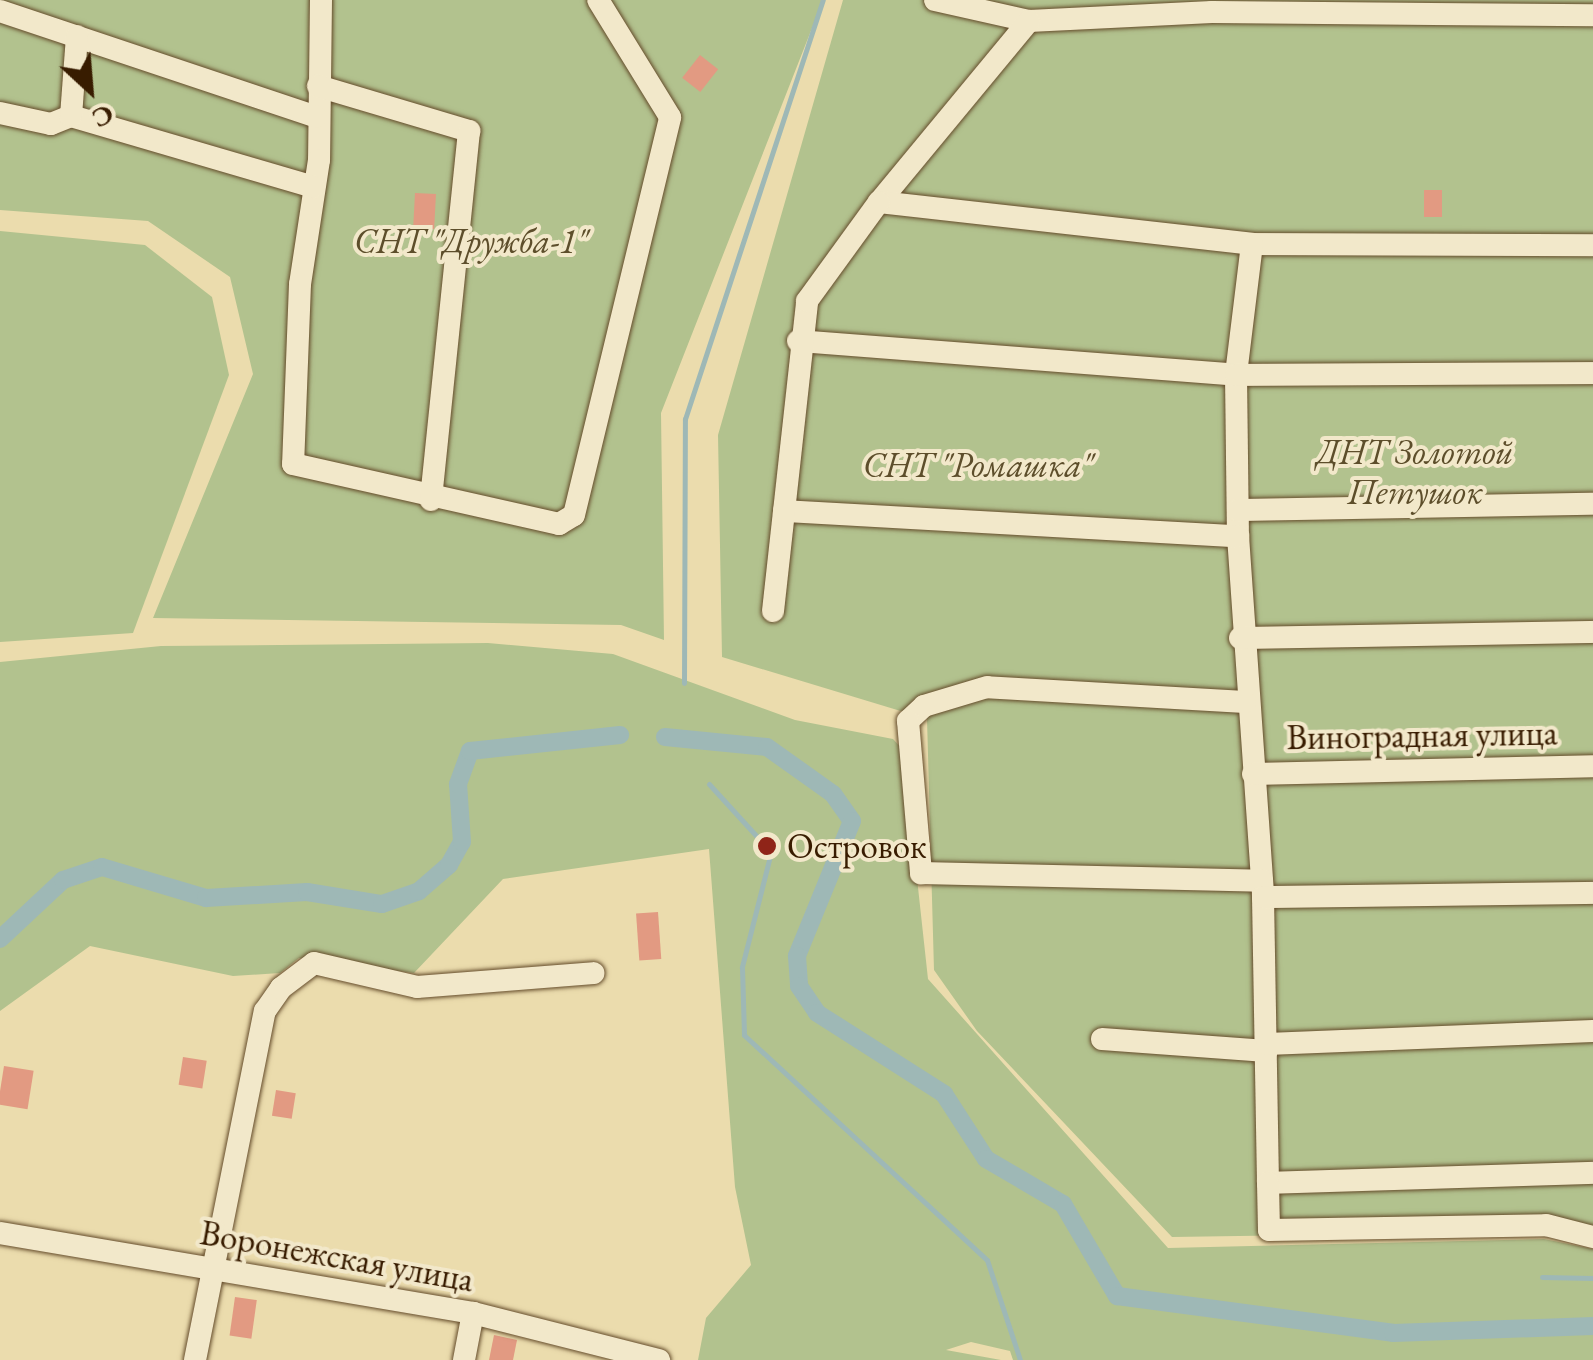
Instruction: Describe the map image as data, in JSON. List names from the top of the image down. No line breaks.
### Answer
{"streets":{"street":["Виноградная улица","Воронежская улица"]},"parks":["СНТ \"Дружба-1\"","ДНТ Золотой Петушок","СНТ \"Ромашка\""],"places":["Островок"],"north":"bottom right"}
